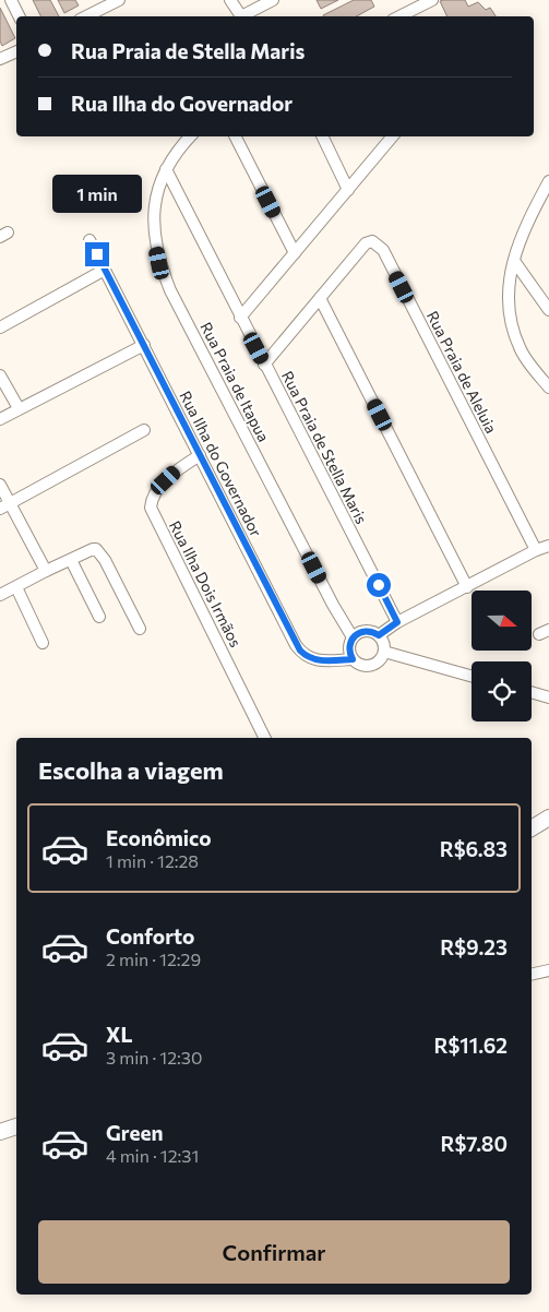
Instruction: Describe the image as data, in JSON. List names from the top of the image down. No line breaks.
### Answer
{"streets":{"street":["Rua Praia de Aleluia","Rua Praia de Itapua","Rua Praia de Stella Maris","Rua Ilha do Governador","Rua Ilha Dois Irmãos"]},"crossings":[["Rua Praia de Aleluia","Rua Praia de Stella Maris"],["Rua Praia de Itapua","Rua Praia de Stella Maris"],["Rua Praia de Itapua","Rua Ilha do Governador"],["Rua Ilha do Governador","Rua Ilha Dois Irmãos"]],"north":"right","page":{"banner":["Rua Praia de Stella Maris","Rua Ilha do Governador"],"bubble":"1 min","heading":"Escolha a viagem","list":[{"name":"Econômico","note":"1 min · 12:28","value":"R$6.83"},{"name":"Conforto","note":"2 min · 12:29","value":"R$9.23"},{"name":"XL","note":"3 min · 12:30","value":"R$11.62"},{"name":"Green","note":"4 min · 12:31","value":"R$7.80"}],"buttons":"Confirmar"}}
